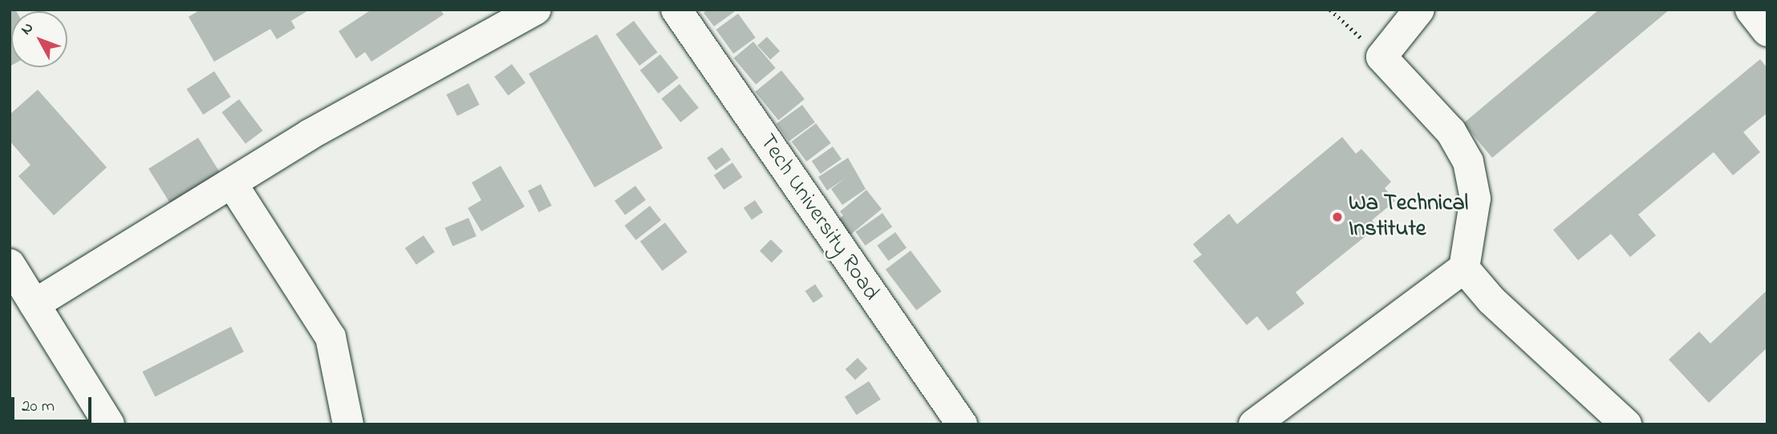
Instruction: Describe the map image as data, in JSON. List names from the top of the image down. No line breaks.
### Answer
{"streets":{"street":["Tech University Road"]},"places":["Wa Technical Institute"],"scale_bar":"20 m","north":"top left"}
